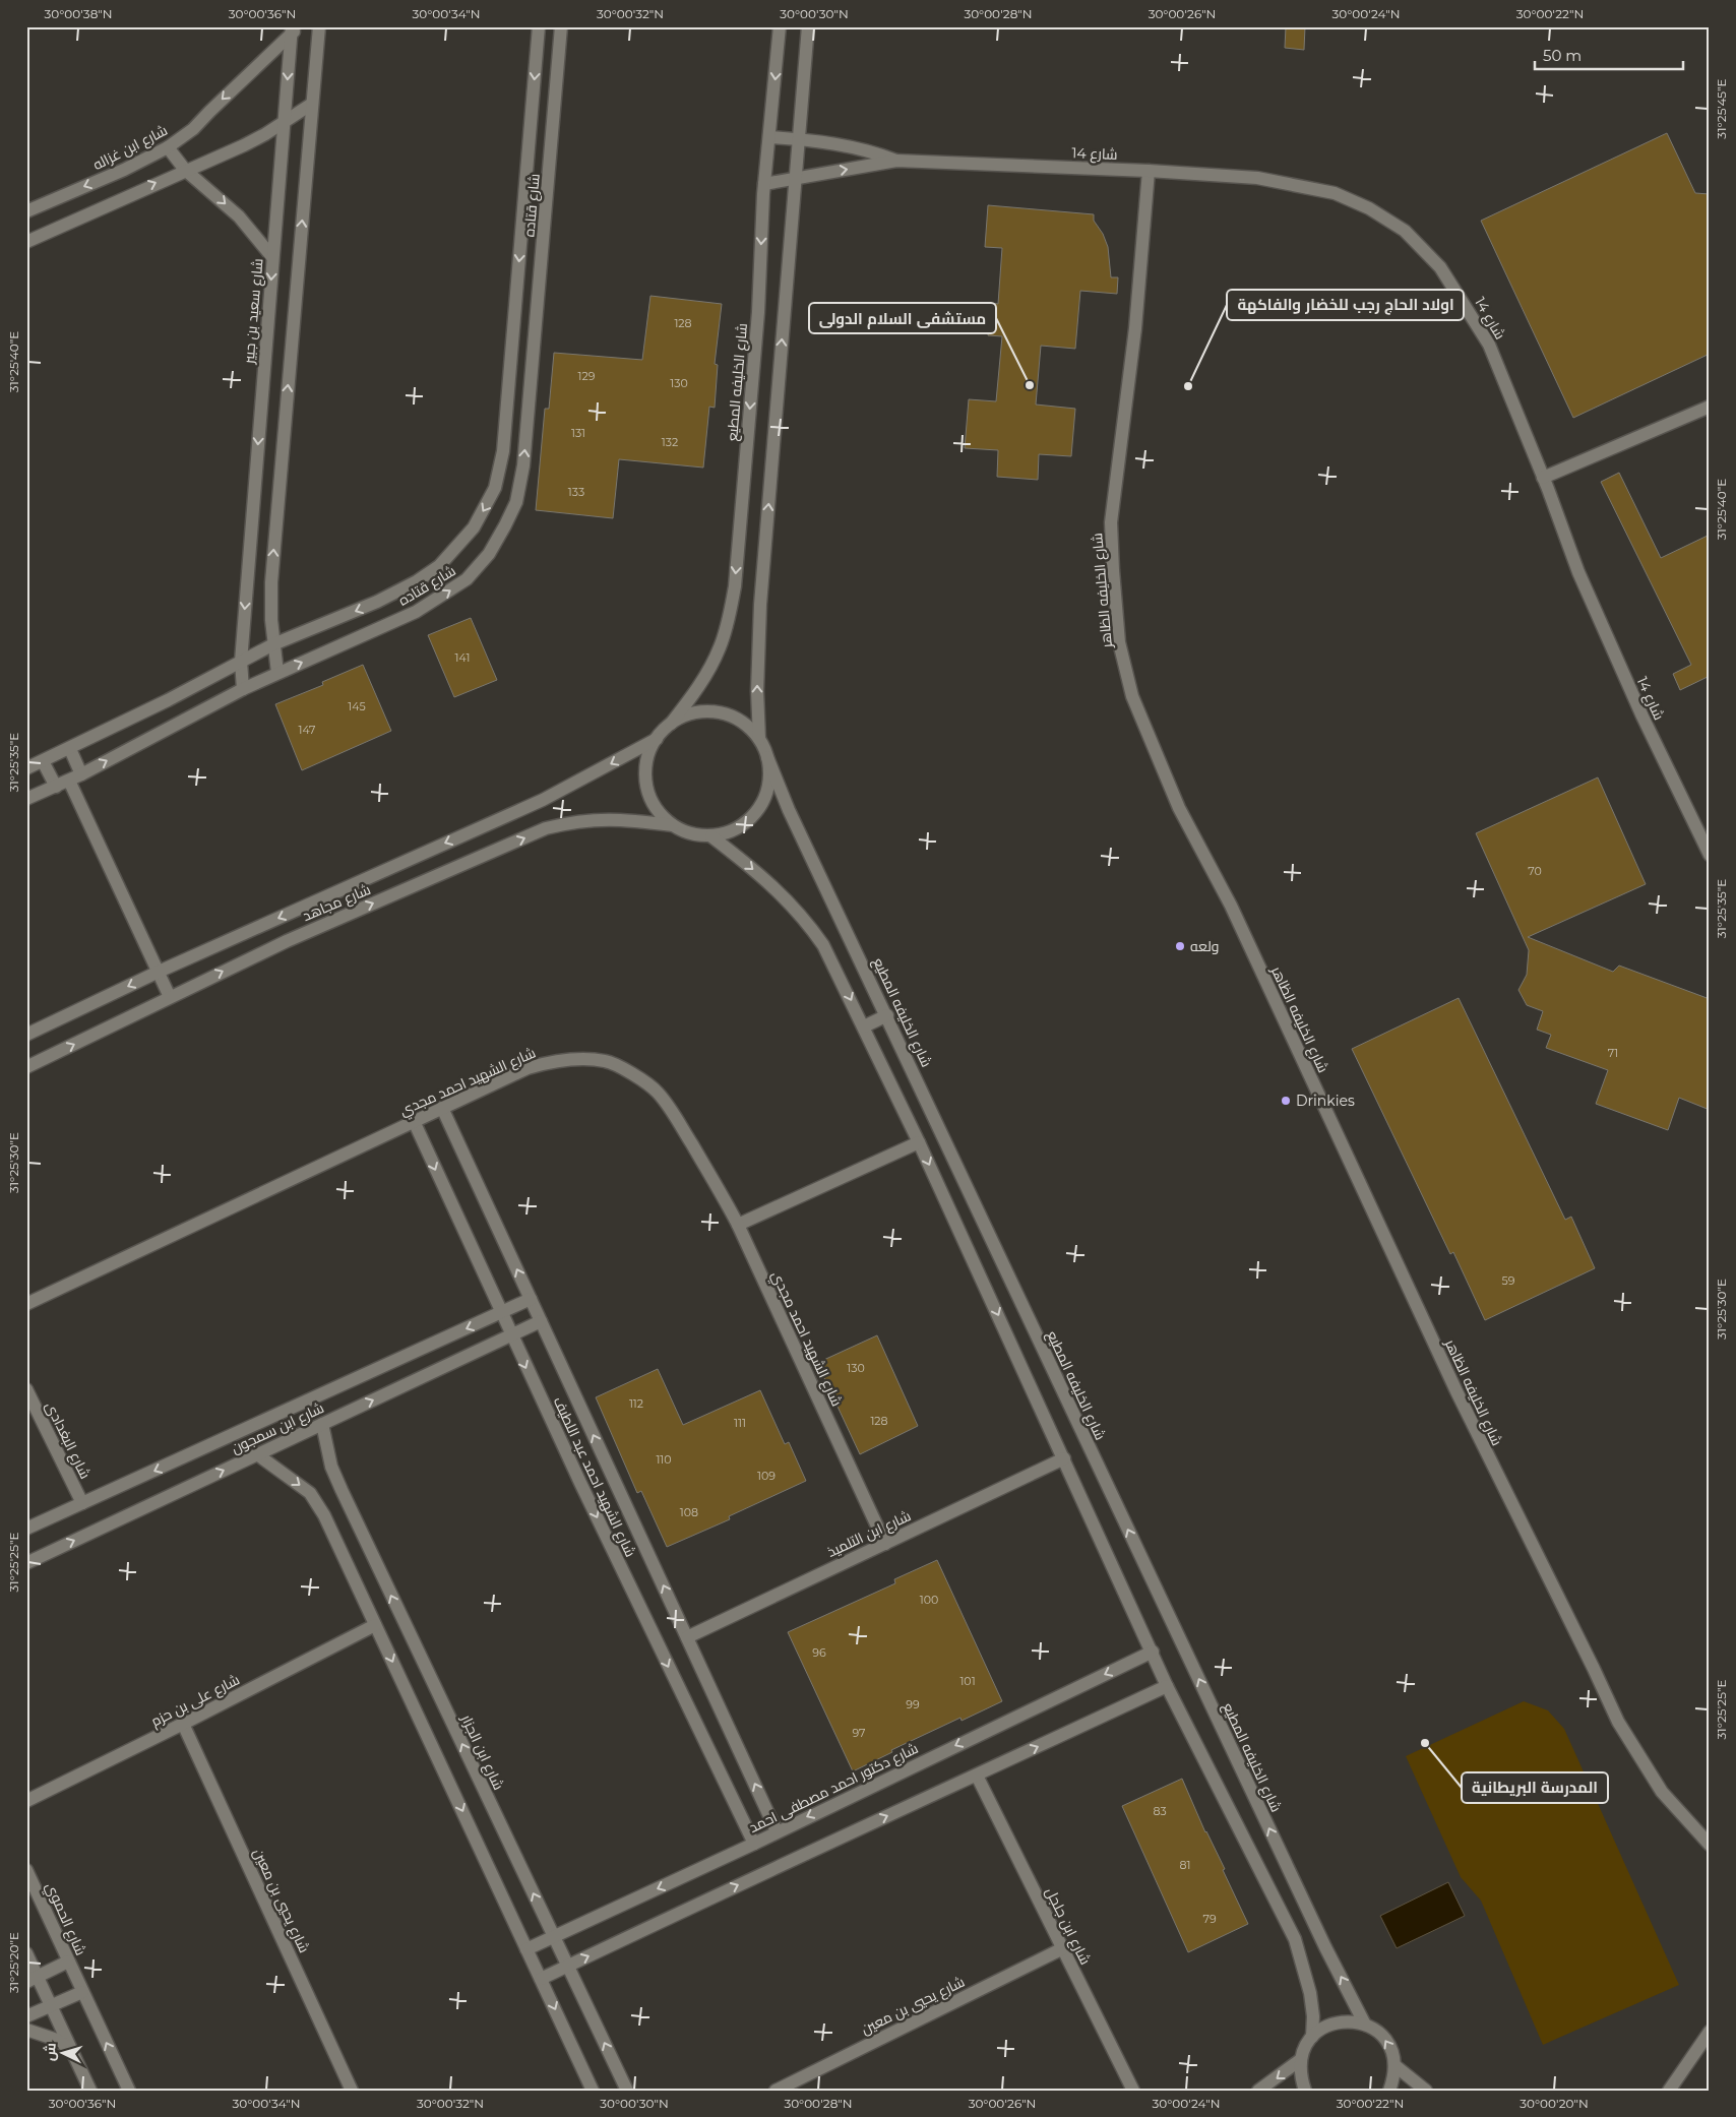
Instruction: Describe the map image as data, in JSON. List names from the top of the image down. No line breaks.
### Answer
{"streets":{"street":["شارع ابن غزاله","شارع 14","شارع قتاده","شارع سعيد بن جبير","شارع الخليفه المطيع","شارع الخليفه الظاهر","شارع مجاهد","شارع الشهيد احمد مجدي","شارع ابن سمجون","شارع البغدادى","شارع الشهيد احمد عبد اللطيف","شارع ابن التلميذ","شارع على بن حزم","شارع ابن الجزار","شارع دكتور احمد مصطفى احمد","شارع يحيي بن معين","شارع الحموي","شارع ابن جلجل"]},"crossings":[["شارع ابن غزاله","شارع سعيد بن جبير"],["شارع 14","شارع الخليفه المطيع"],["شارع 14","شارع الخليفه الظاهر"],["شارع قتاده","شارع سعيد بن جبير"],["شارع الخليفه المطيع","شارع مجاهد"],["شارع الشهيد احمد مجدي","شارع الشهيد احمد عبد اللطيف"],["شارع الشهيد احمد مجدي","شارع ابن التلميذ"],["شارع ابن سمجون","شارع البغدادى"],["شارع ابن سمجون","شارع الشهيد احمد عبد اللطيف"],["شارع ابن سمجون","شارع ابن الجزار"],["شارع الشهيد احمد عبد اللطيف","شارع ابن التلميذ"],["شارع الشهيد احمد عبد اللطيف","شارع دكتور احمد مصطفى احمد"],["شارع على بن حزم","شارع يحيي بن معين"],["شارع ابن الجزار","شارع دكتور احمد مصطفى احمد"],["شارع يحيي بن معين","شارع ابن جلجل"]],"places":["مستشفى السلام الدولى","اولاد الحاج رجب للخضار والفاكهة","ولعه","Drinkies","المدرسة البريطانية"],"house_numbers":["128","129","130","131","132","133","141","145","147","70","71","59","130","112","128","111","110","109","108","100","96","101","99","97","83","81","79"],"scale_bar":"50 m","north":"left","coordinates":["30°00'38\"N","30°00'36\"N","30°00'34\"N","30°00'32\"N","30°00'30\"N","30°00'28\"N","30°00'26\"N","30°00'24\"N","30°00'22\"N","31°25'45\"E","31°25'40\"E","31°25'35\"E","31°25'30\"E","31°25'25\"E","31°25'20\"E","30°00'20\"N"]}
